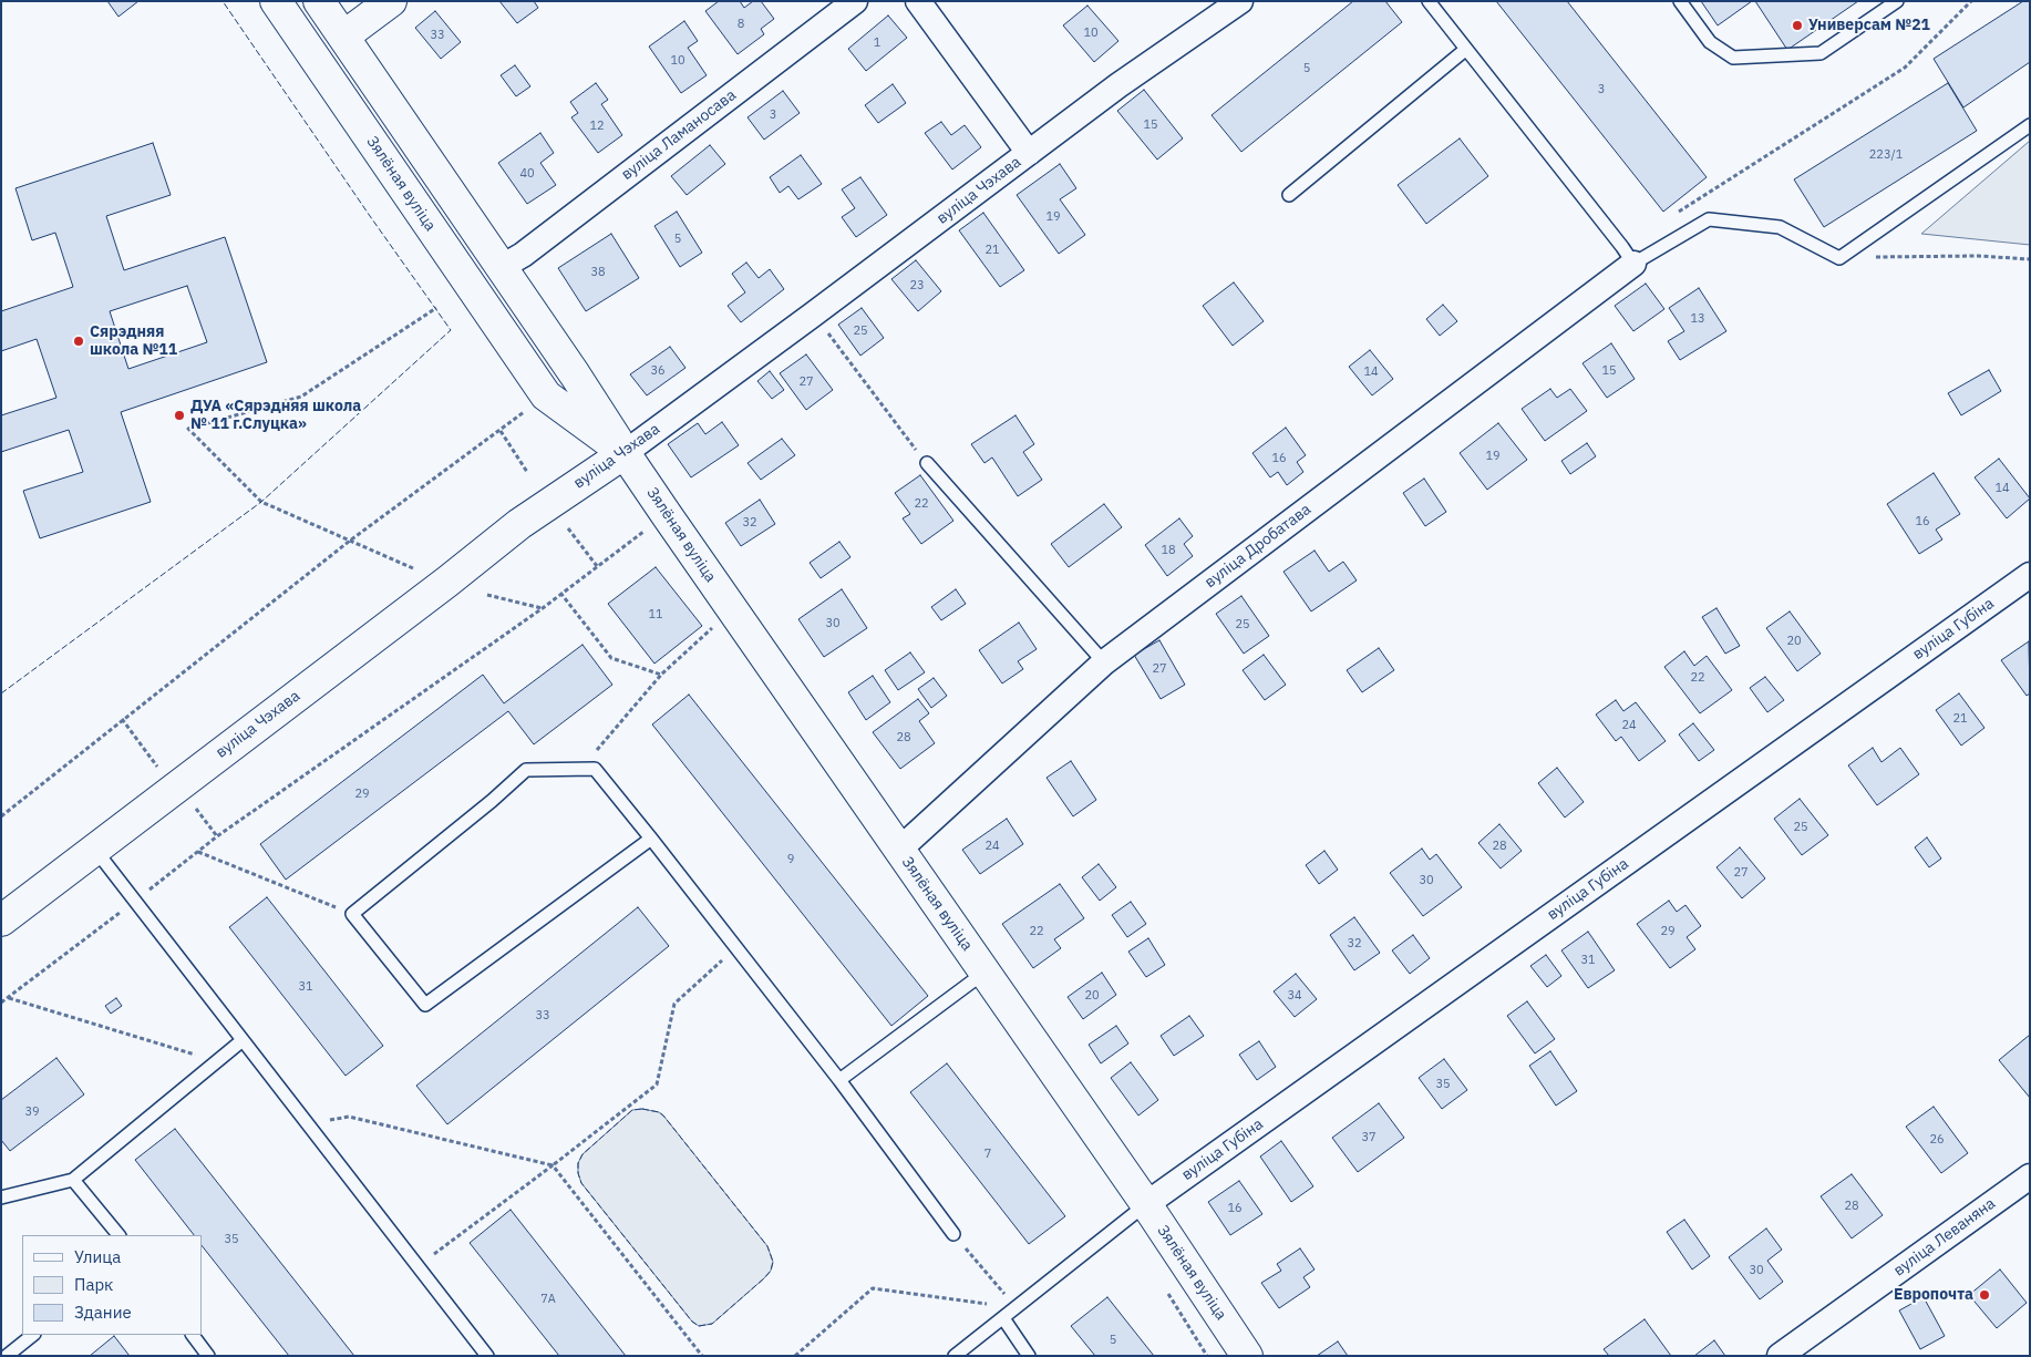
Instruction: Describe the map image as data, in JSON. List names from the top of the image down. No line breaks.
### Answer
{"streets":{"main road":["Зялёная вуліца","вуліца Чэхава"],"street":["вуліца Ламаносава","вуліца Дробатава","вуліца Губіна","вуліца Леваняна"]},"crossings":[["вуліца Ламаносава","Зялёная вуліца"],["Зялёная вуліца","вуліца Чэхава"],["Зялёная вуліца","вуліца Дробатава"],["Зялёная вуліца","вуліца Губіна"]],"places":["Универсам №21","Сярэдняя школа №11","ДУА «Сярэдняя школа № 11 г.Слуцка»","Европочта"],"house_numbers":["8","10","33","1","10","5","3","3","15","12","223/1","40","19","5","21","38","23","13","25","36","15","14","27","19","16","14","22","16","32","18","11","30","25","20","27","22","21","24","28","29","25","24","28","9","27","30","22","29","32","31","31","20","34","33","35","39","37","26","7","28","16","35","30","7А","5"],"legend":["Улица","Парк","Здание"]}
